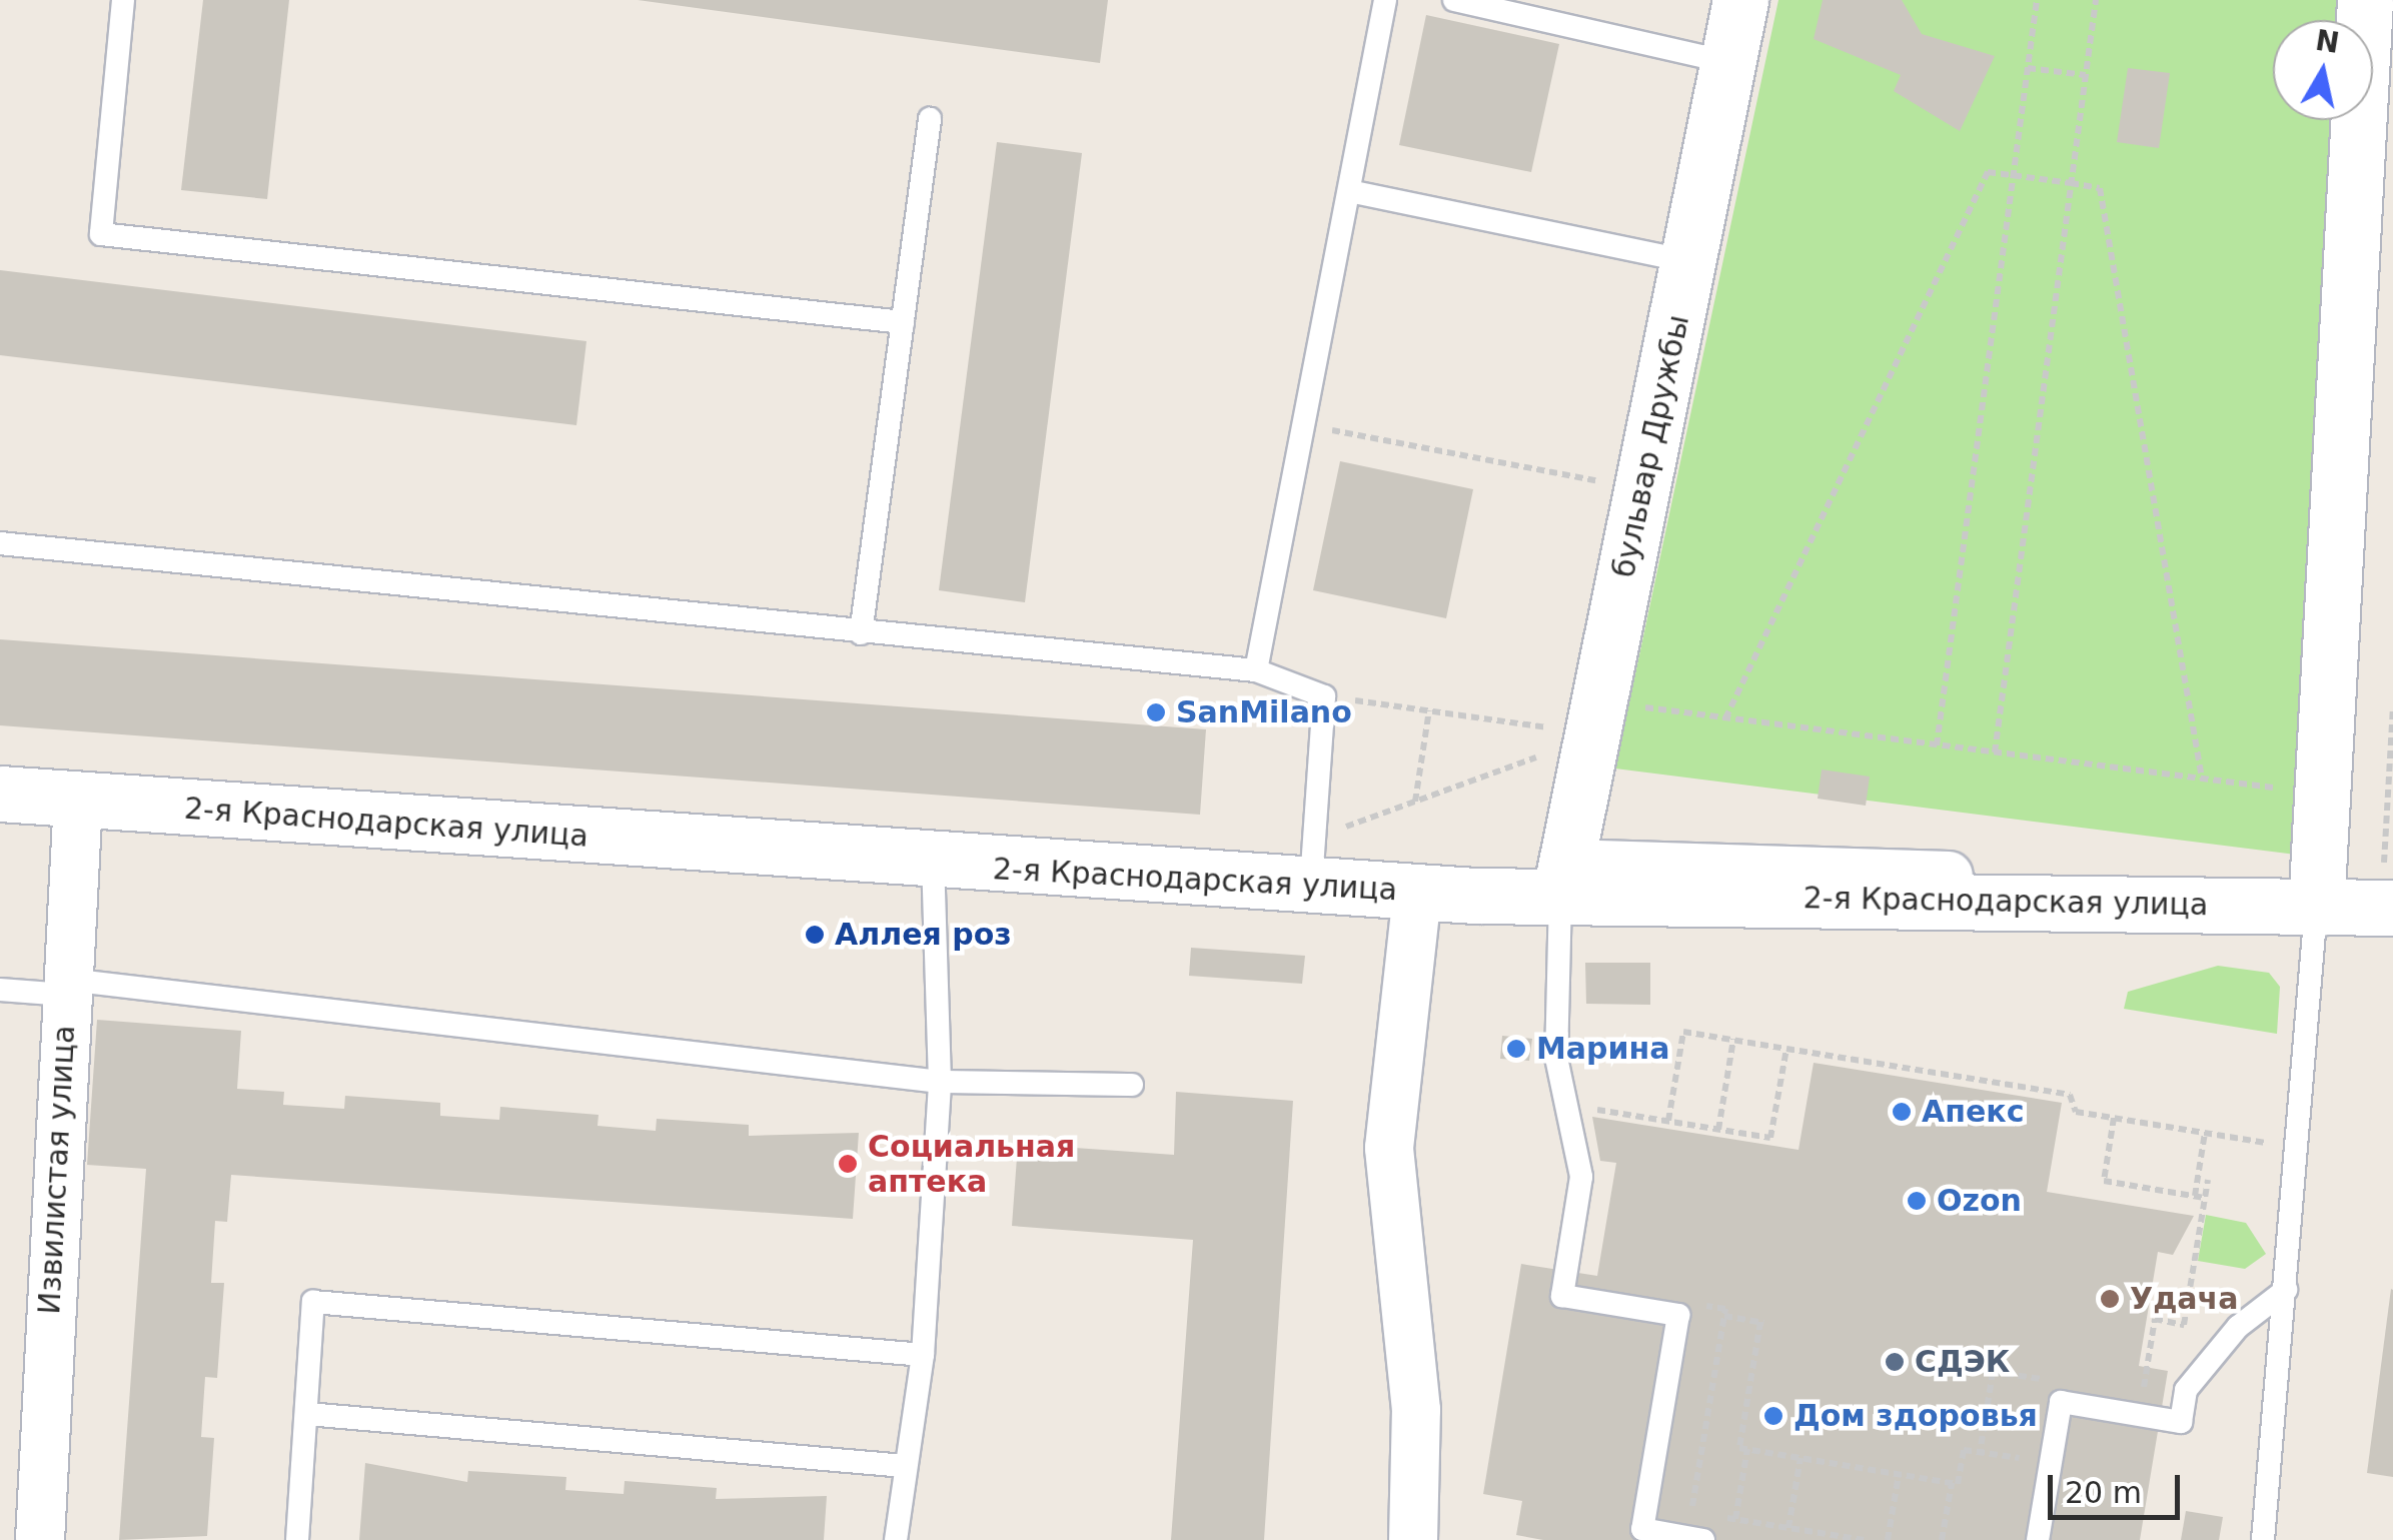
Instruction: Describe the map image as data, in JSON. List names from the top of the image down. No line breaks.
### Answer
{"streets":{"street":["бульвар Дружбы","2-я Краснодарская улица","Извилистая улица"]},"crossings":[["бульвар Дружбы","2-я Краснодарская улица"],["2-я Краснодарская улица","Извилистая улица"]],"places":["SanMilano","Аллея роз","Марина","Апекс","Социальная аптека","Ozon","Удача","СДЭК","Дом здоровья"],"scale_bar":"20 m","north":"top"}
